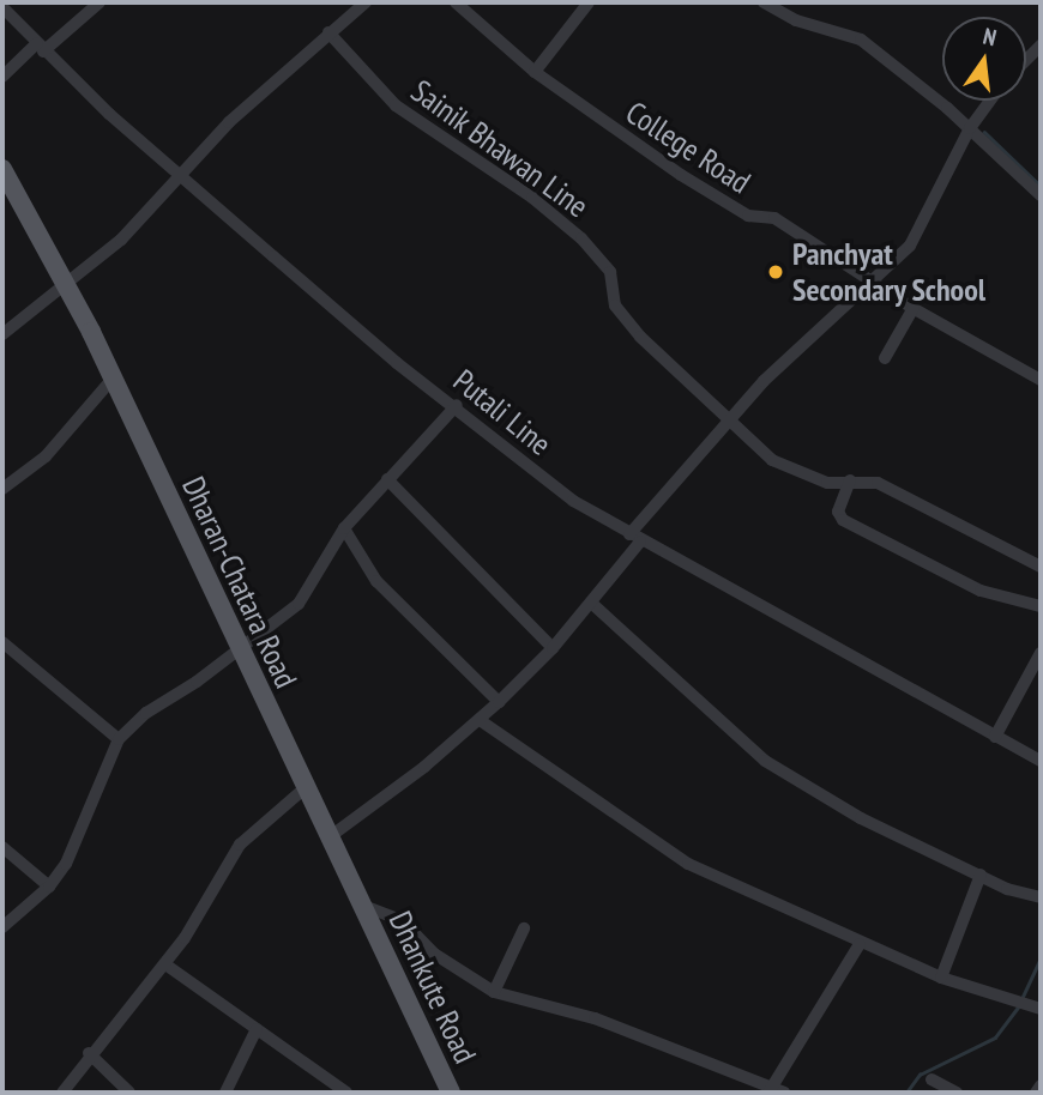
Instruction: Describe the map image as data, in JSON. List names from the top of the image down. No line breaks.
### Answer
{"streets":{"main road":["Dharan-Chatara Road","Dhankute Road"],"street":["College Road","Sainik Bhawan Line","Putali Line"]},"crossings":[["Dharan-Chatara Road","Dhankute Road"]],"places":["Panchyat Secondary School"],"north":"top"}
